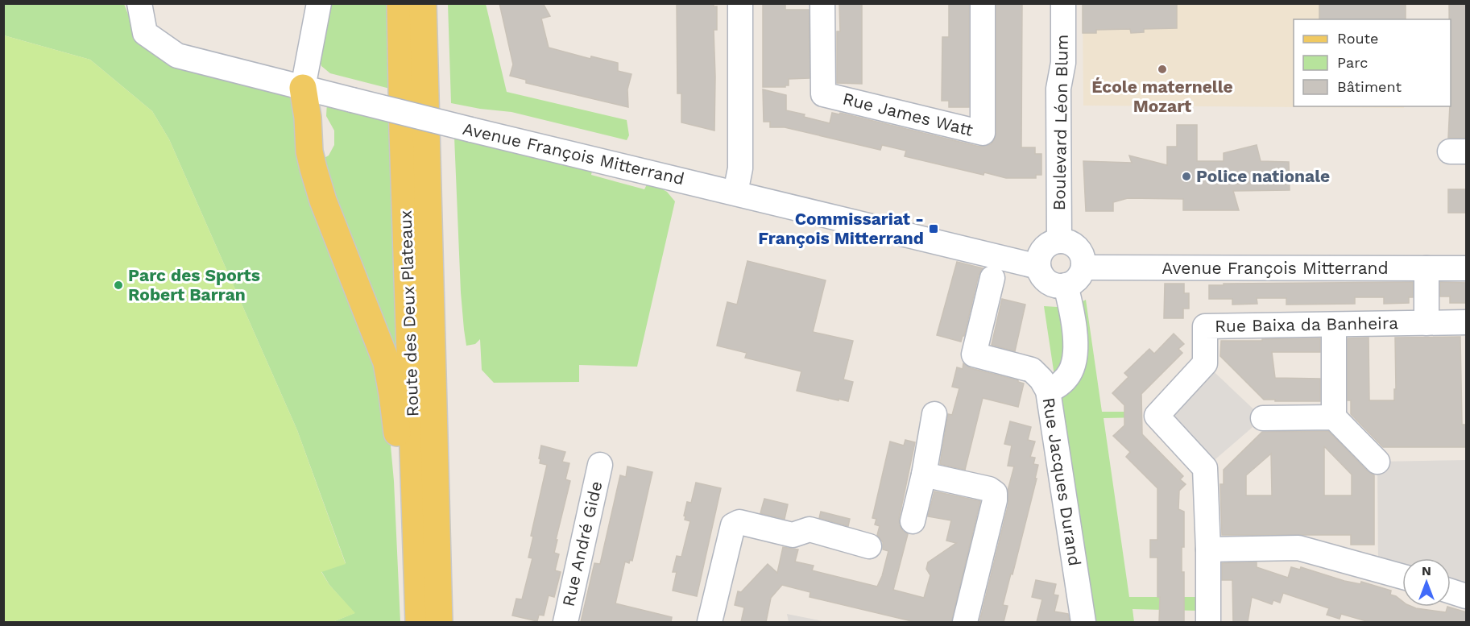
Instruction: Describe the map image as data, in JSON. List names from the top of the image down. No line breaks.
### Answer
{"streets":{"main road":["Route des Deux Plateaux"],"street":["Rue James Watt","Boulevard Léon Blum","Avenue François Mitterrand","Rue Baixa da Banheira","Rue Jacques Durand","Rue André Gide"]},"crossings":[["Boulevard Léon Blum","Avenue François Mitterrand"]],"places":{"other":["École maternelle Mozart","Police nationale","Parc des Sports Robert Barran"],"transit":["Commissariat - François Mitterrand"]},"legend":["Route","Parc","Bâtiment"],"north":"top"}
